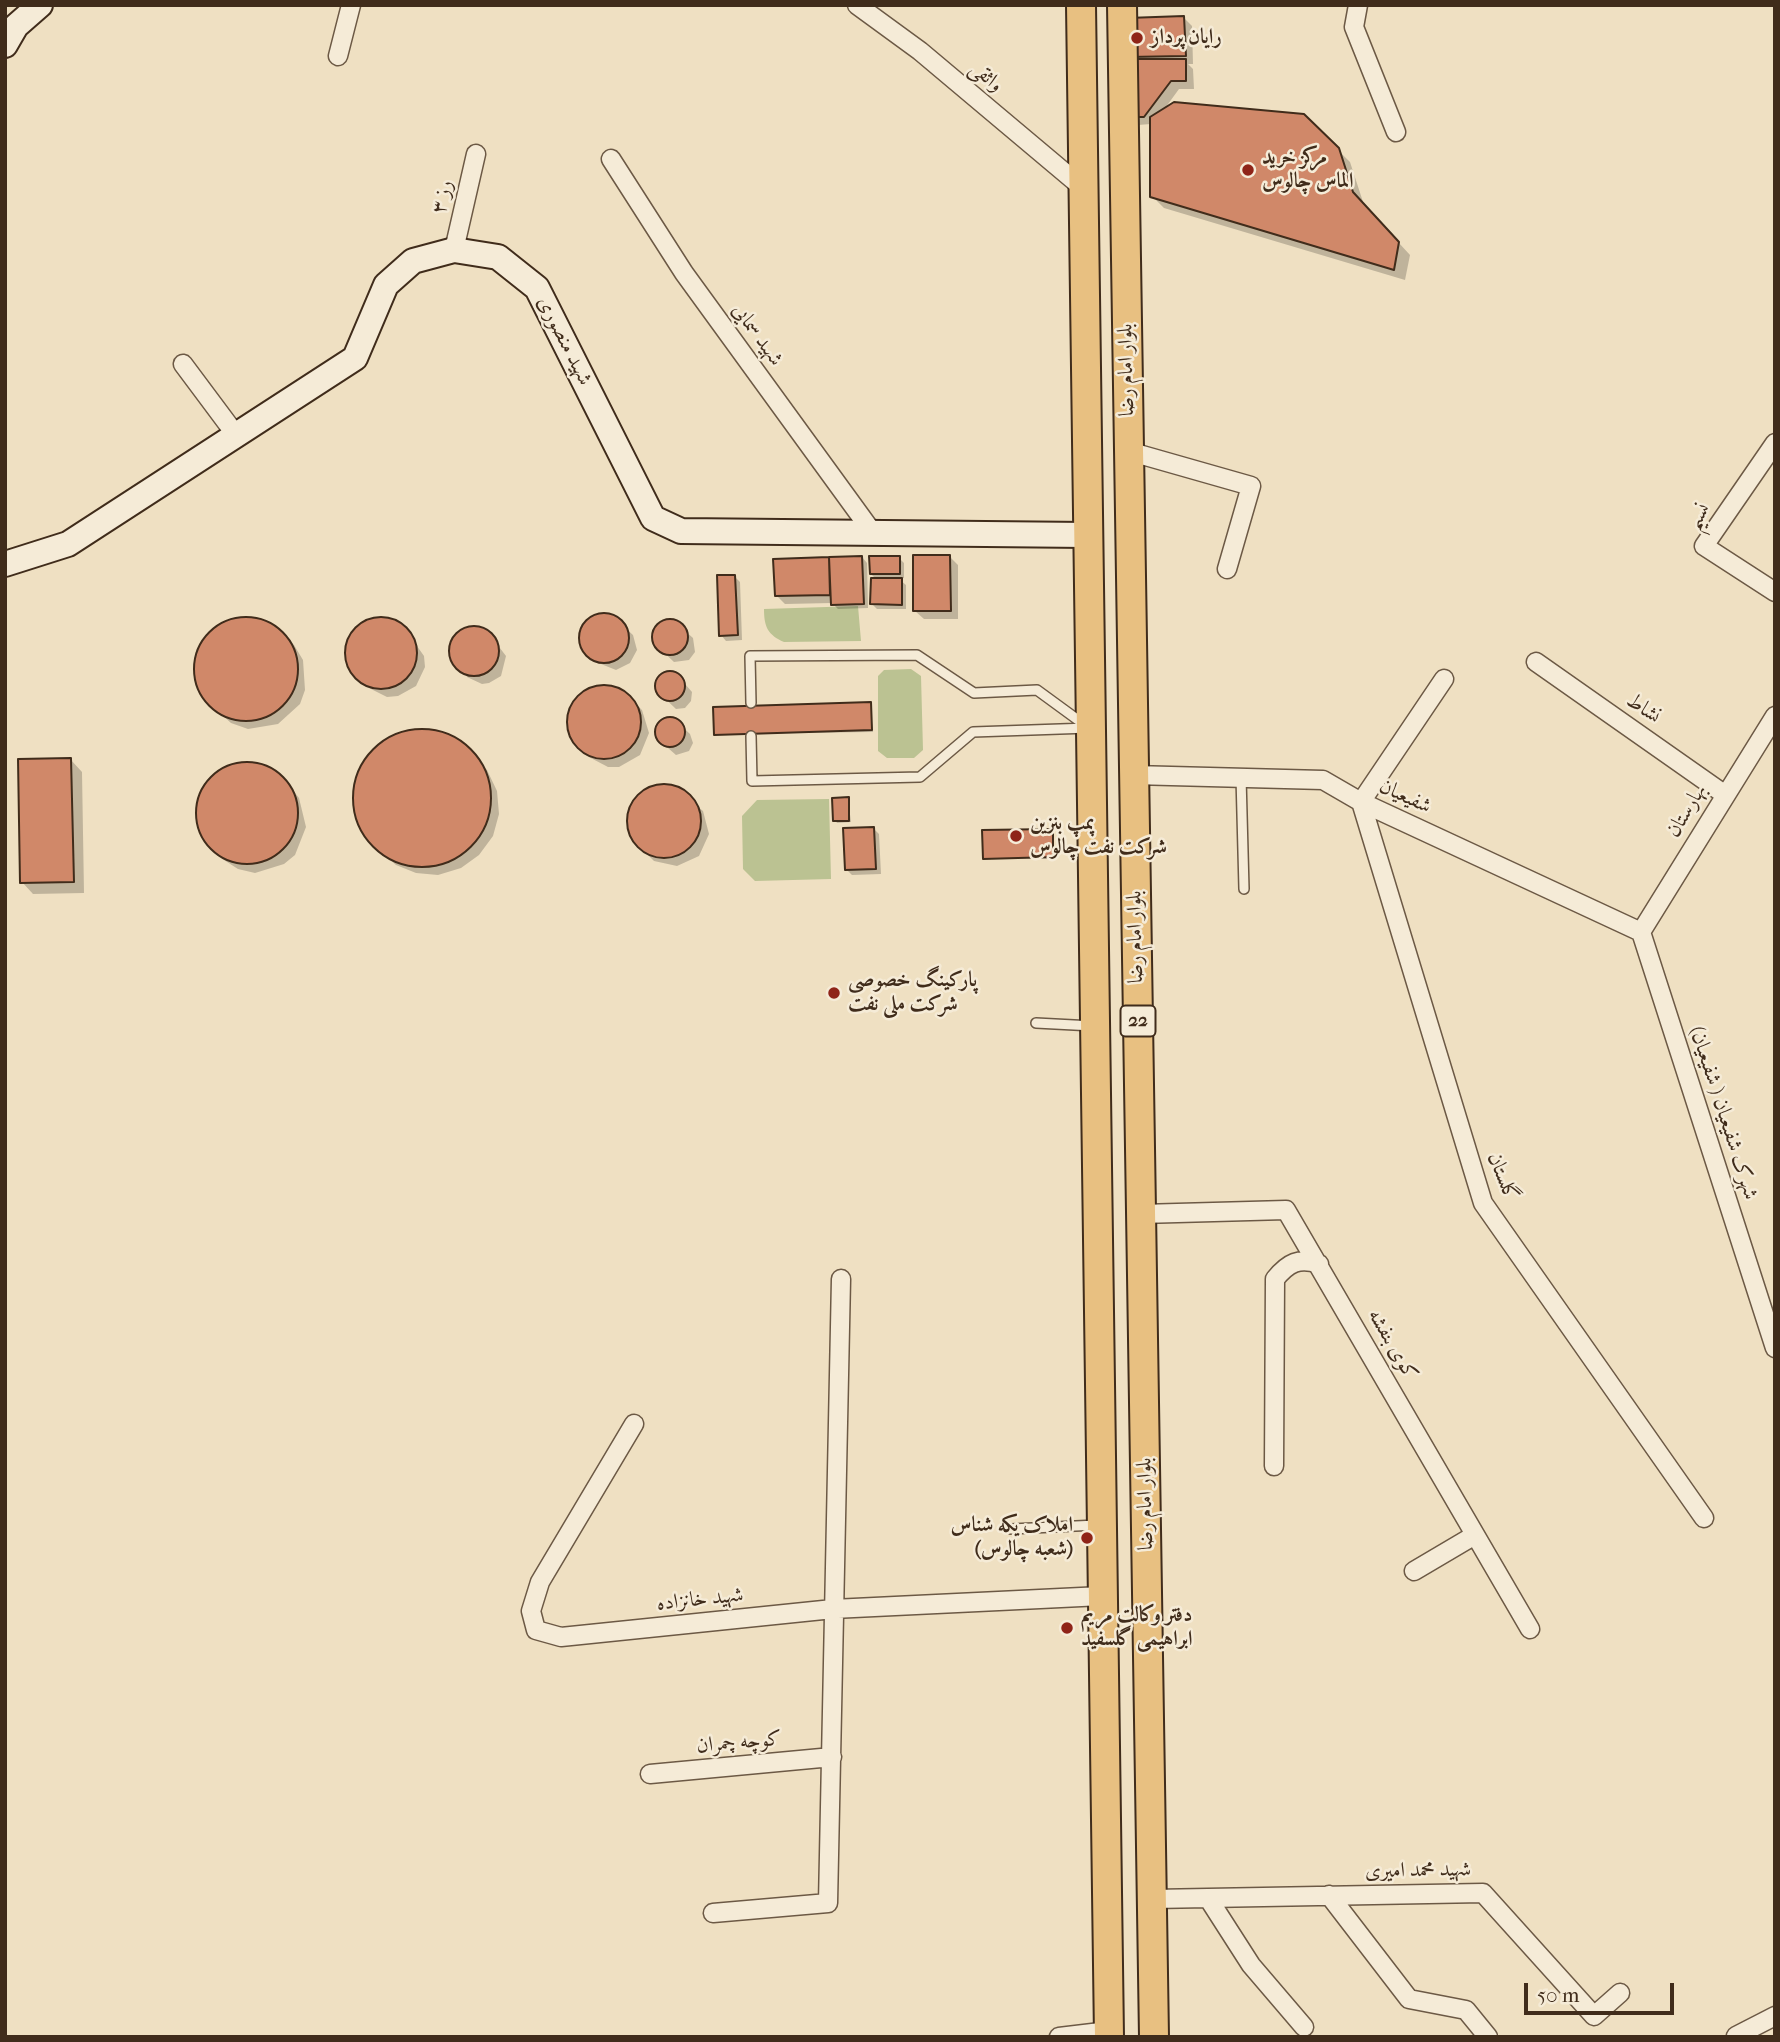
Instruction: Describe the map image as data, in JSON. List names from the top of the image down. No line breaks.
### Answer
{"streets":{"main road":["بلوار امام رضا","22"],"street":["واثقی","رز ۳","شهید سمایی","شهید منصوری","نسیم","نشاط","شفیعیان","بهارستان","شهرک شفیعیان ( شفیعیان)","گلستان","کوی بنفشه","شهید خانزاده","کوچه چمران","شهید محمد امیری"]},"crossings":[["واثقی","بلوار امام رضا"],["رز ۳","شهید منصوری"],["شهید سمایی","شهید منصوری"],["شهید منصوری","بلوار امام رضا"],["بلوار امام رضا","شفیعیان"],["بلوار امام رضا","کوی بنفشه"],["بلوار امام رضا","شهید خانزاده"],["بلوار امام رضا","شهید محمد امیری"],["نشاط","بهارستان"],["شفیعیان","بهارستان"],["شفیعیان","شهرک شفیعیان ( شفیعیان)"],["شفیعیان","گلستان"],["بهارستان","شهرک شفیعیان ( شفیعیان)"]],"places":["رایان پرداز","مرکز خرید الماس چالوس","پمپ بنزین شرکت نفت چالوس","پارکینگ خصوصی شرکت ملی نفت","املاک یکه شناس (شعبه چالوس)","دفتر وکالت مریم ابراهیمی گلسفید"],"scale_bar":"50 m"}
